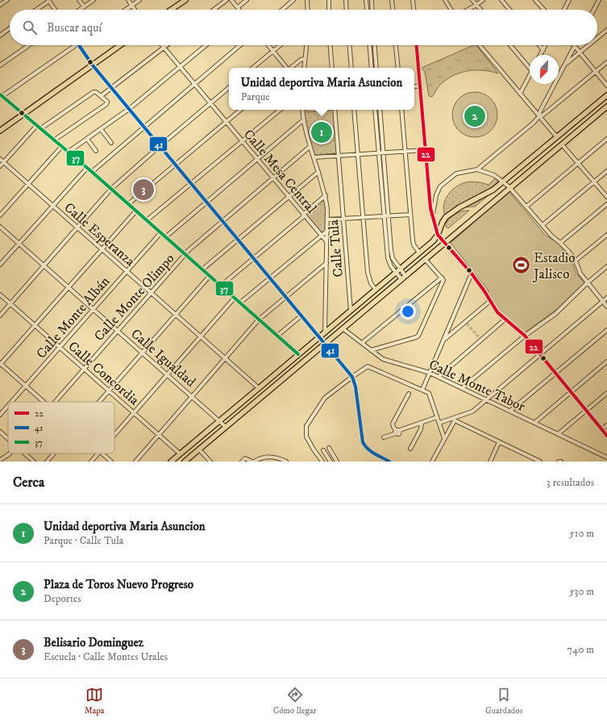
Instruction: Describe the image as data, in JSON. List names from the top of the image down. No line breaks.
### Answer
{"streets":{"street":["Calle Mesa Central","Calle Esperanza","Calle Tula","Calle Monte Olimpo","Calle Monte Albán","Calle Igualdad","Calle Concordia","Calle Monte Tabor"]},"crossings":[["Calle Mesa Central","Calle Monte Olimpo"],["Calle Esperanza","Calle Monte Olimpo"],["Calle Esperanza","Calle Monte Albán"],["Calle Monte Olimpo","Calle Igualdad"],["Calle Monte Olimpo","Calle Concordia"],["Calle Monte Albán","Calle Igualdad"],["Calle Monte Albán","Calle Concordia"]],"places":{"sports":["Estadio Jalisco"]},"lines":["transit line 22","transit line 41","transit line 37"],"legend":["22","41","37"],"north":"bottom left","page":{"search":"Buscar aquí","popup":["Unidad deportiva Maria Asuncion","Parque"],"pins":["2","1","3"],"heading":["Cerca","3 resultados"],"list":[{"mark":"1","name":"Unidad deportiva Maria Asuncion","note":"Parque · Calle Tula","value":"510 m"},{"mark":"2","name":"Plaza de Toros Nuevo Progreso","note":"Deportes","value":"530 m"},{"mark":"3","name":"Belisario Dominguez","note":"Escuela · Calle Montes Urales","value":"740 m"}],"nav":["Mapa","Cómo llegar","Guardados"]}}
